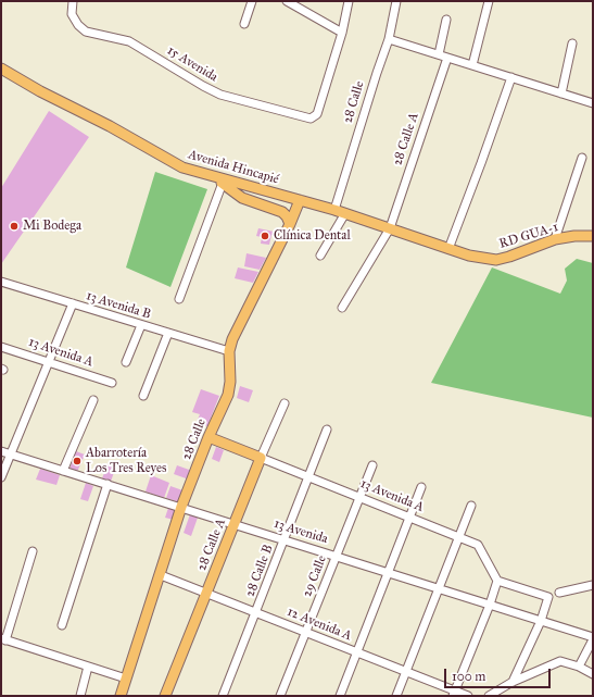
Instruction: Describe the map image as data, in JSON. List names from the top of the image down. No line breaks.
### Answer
{"streets":{"main road":["28 Calle","28 Calle A","Avenida Hincapié","RD GUA-1","13 Avenida A"],"street":["15 Avenida","13 Avenida B","13 Avenida","28 Calle B","29 Calle","12 Avenida A"]},"crossings":[["28 Calle","Avenida Hincapié"],["28 Calle","13 Avenida B"],["28 Calle","13 Avenida A"],["28 Calle","13 Avenida"],["28 Calle","12 Avenida A"],["28 Calle A","Avenida Hincapié"],["28 Calle A","13 Avenida A"],["28 Calle A","13 Avenida"],["28 Calle A","12 Avenida A"],["Avenida Hincapié","RD GUA-1"],["13 Avenida A","28 Calle B"],["13 Avenida A","29 Calle"],["13 Avenida","28 Calle B"],["13 Avenida","29 Calle"],["28 Calle B","12 Avenida A"],["29 Calle","12 Avenida A"]],"places":["Mi Bodega","Clínica Dental","Abarrotería Los Tres Reyes"],"scale_bar":"100 m"}
